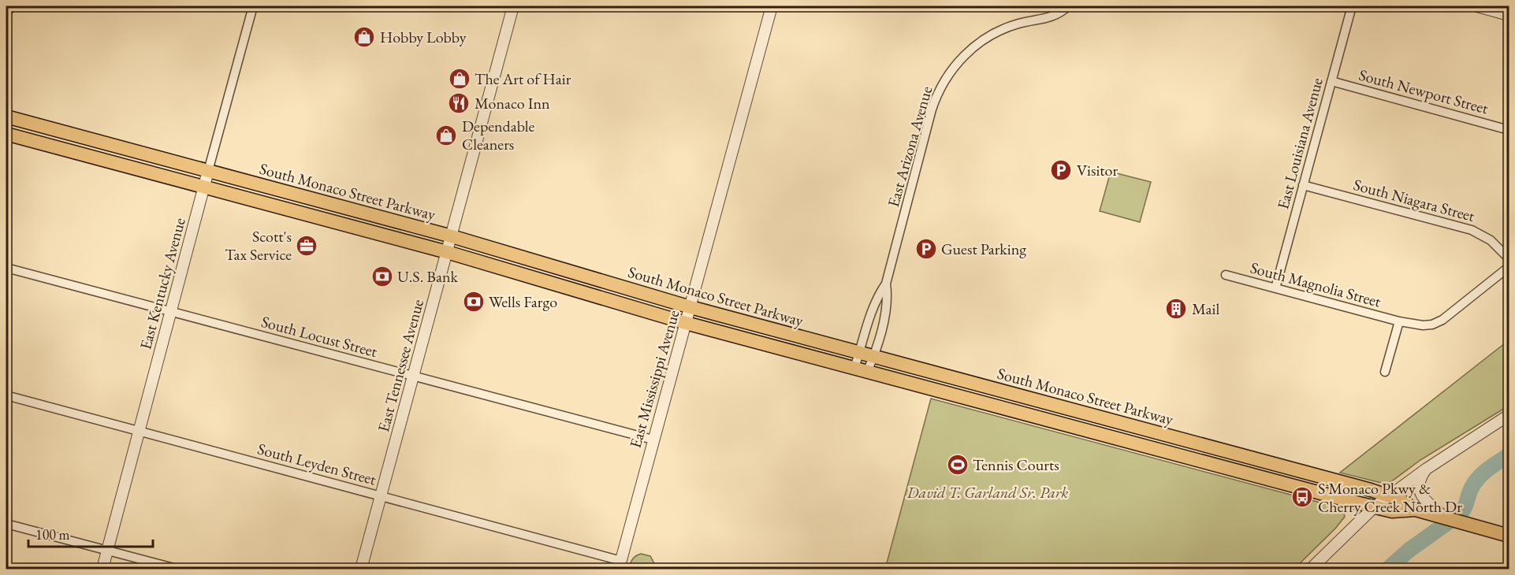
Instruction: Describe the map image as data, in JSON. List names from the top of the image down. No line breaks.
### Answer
{"streets":{"main road":["South Monaco Street Parkway"],"street":["South Newport Street","East Louisiana Avenue","East Arizona Avenue","South Niagara Street","East Kentucky Avenue","South Magnolia Street","South Locust Street","East Tennessee Avenue","East Mississippi Avenue","South Leyden Street"]},"crossings":[["South Newport Street","East Louisiana Avenue"],["East Louisiana Avenue","South Niagara Street"],["East Louisiana Avenue","South Magnolia Street"],["East Arizona Avenue","South Monaco Street Parkway"],["South Monaco Street Parkway","East Kentucky Avenue"],["South Monaco Street Parkway","East Tennessee Avenue"],["South Monaco Street Parkway","East Mississippi Avenue"],["East Kentucky Avenue","South Locust Street"],["East Kentucky Avenue","South Leyden Street"],["South Locust Street","East Tennessee Avenue"],["South Locust Street","East Mississippi Avenue"],["East Tennessee Avenue","South Leyden Street"],["East Mississippi Avenue","South Leyden Street"]],"parks":["David T. Garland Sr. Park"],"places":{"shop":["Hobby Lobby","The Art of Hair","Dependable Cleaners"],"restaurant":["Monaco Inn"],"parking":["Visitor","Guest Parking"],"office":["Scott's Tax Service"],"bank":["U.S. Bank","Wells Fargo"],"building":["Mail"],"sports":["Tennis Courts"],"bus stop":["S Monaco Pkwy & Cherry Creek North Dr"]},"scale_bar":"100 m"}
